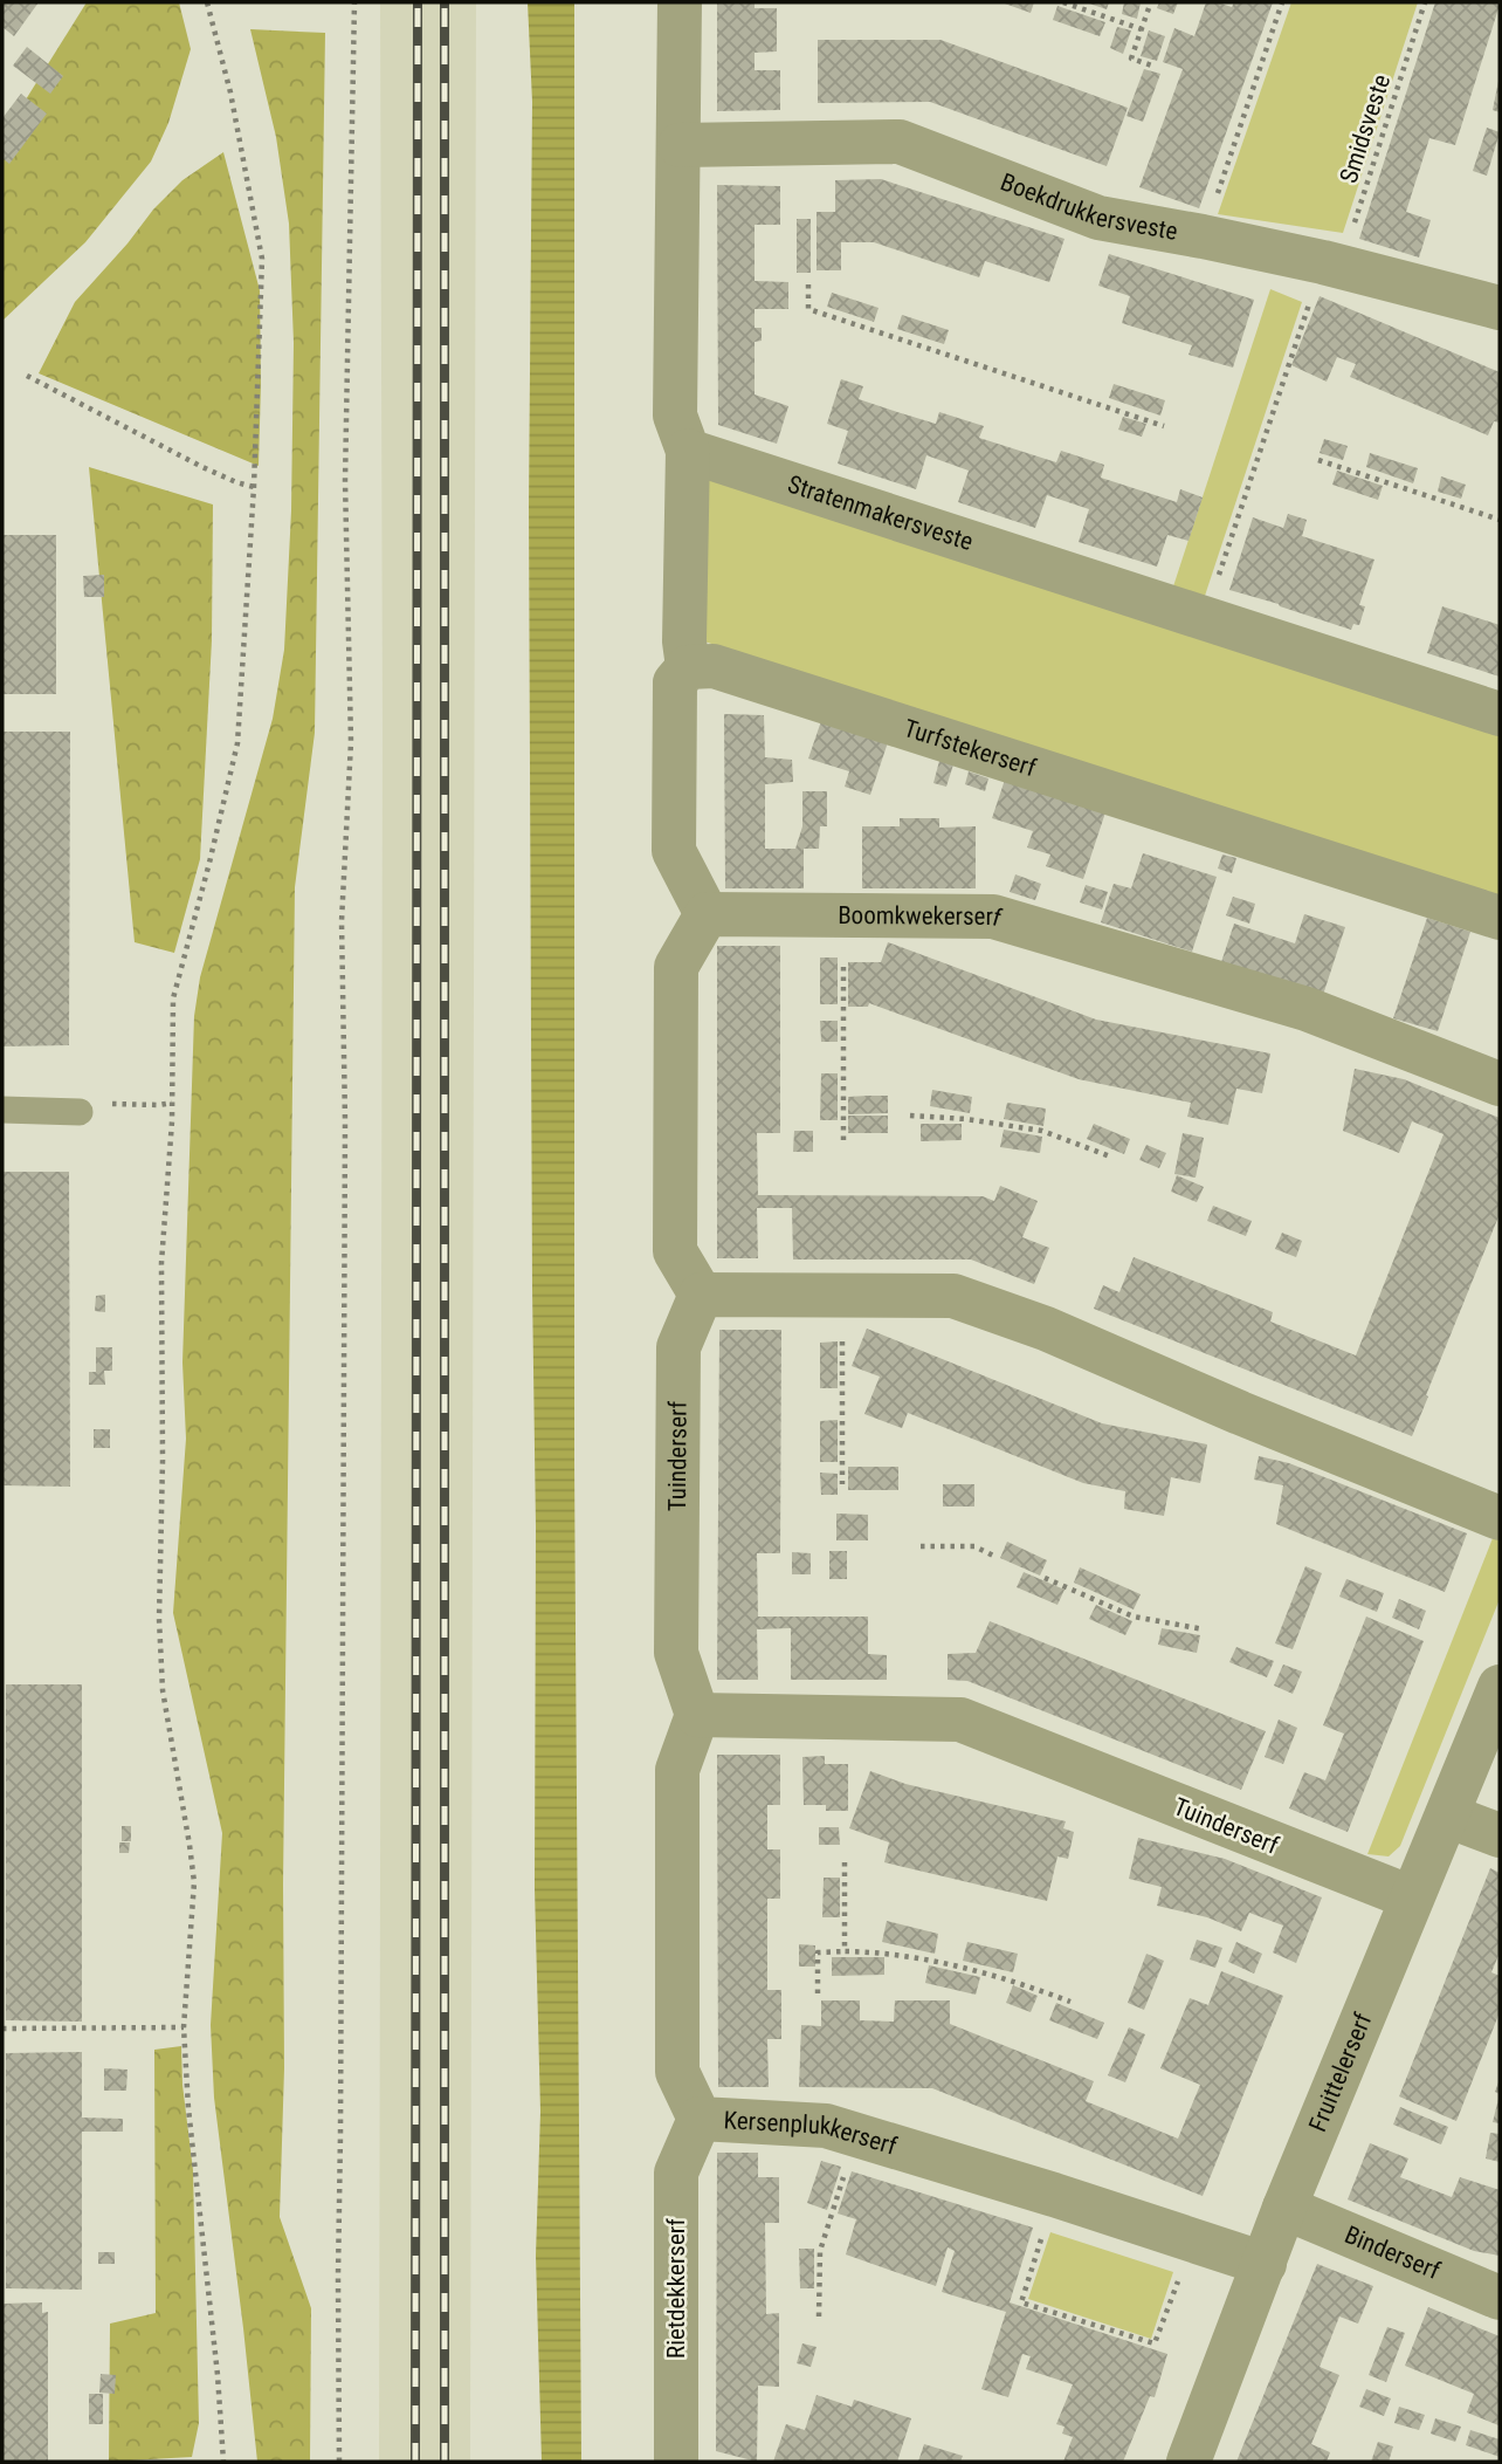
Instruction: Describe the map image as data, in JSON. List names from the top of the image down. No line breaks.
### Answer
{"streets":{"street":["Boekdrukkersveste","Stratenmakersveste","Turfstekerserf","Boomkwekerserf","Tuinderserf","Fruittelerserf","Kersenplukkerserf","Binderserf","Rietdekkerserf"],"path":["Smidsveste"]},"crossings":[["Smidsveste","Boekdrukkersveste"],["Smidsveste","Stratenmakersveste"],["Tuinderserf","Fruittelerserf"],["Tuinderserf","Kersenplukkerserf"],["Fruittelerserf","Kersenplukkerserf"],["Fruittelerserf","Binderserf"],["Kersenplukkerserf","Rietdekkerserf"]]}
